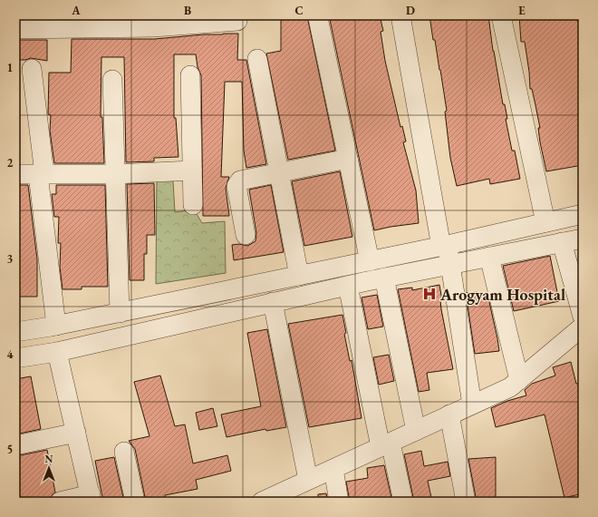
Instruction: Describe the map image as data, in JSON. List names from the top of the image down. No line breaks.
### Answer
{"places":{"hospital":["Arogyam Hospital"]},"north":"top","grid":{"columns":["A","B","C","D","E"],"rows":["1","2","3","4","5"]}}
